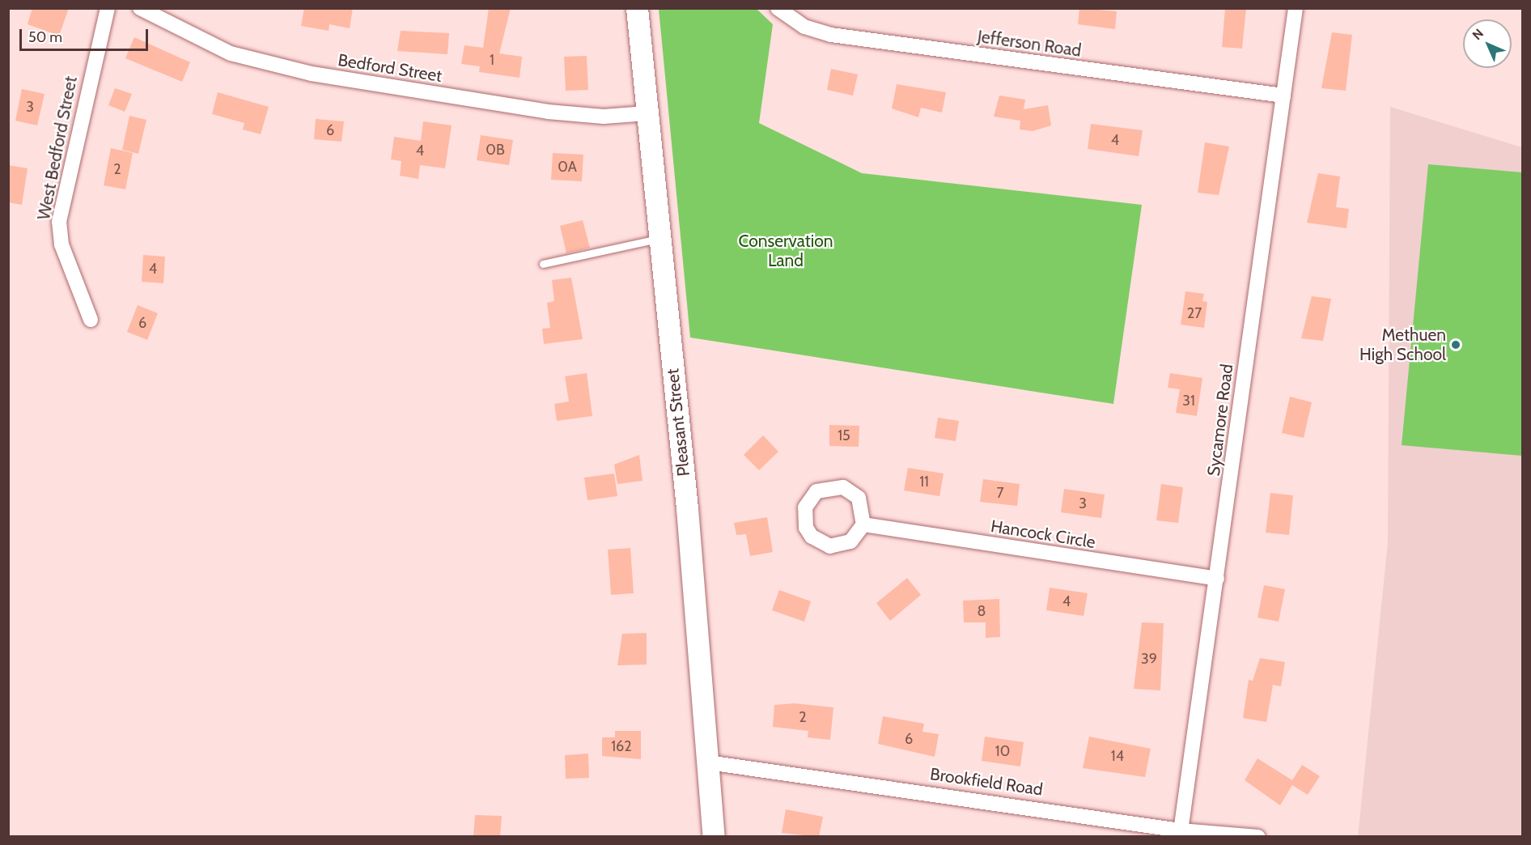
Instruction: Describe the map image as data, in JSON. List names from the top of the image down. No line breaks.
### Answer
{"streets":{"main road":["Pleasant Street"],"street":["Jefferson Road","Bedford Street","West Bedford Street","Sycamore Road","Hancock Circle","Brookfield Road"]},"crossings":[["Jefferson Road","Sycamore Road"],["Bedford Street","Pleasant Street"],["Sycamore Road","Hancock Circle"],["Sycamore Road","Brookfield Road"],["Pleasant Street","Brookfield Road"]],"parks":["Conservation Land"],"places":["Methuen High School"],"house_numbers":["1","3","6","4","0B","4","0A","2","4","27","6","31","15","11","7","3","4","8","39","2","6","162","10","14"],"scale_bar":"50 m","north":"top left"}
